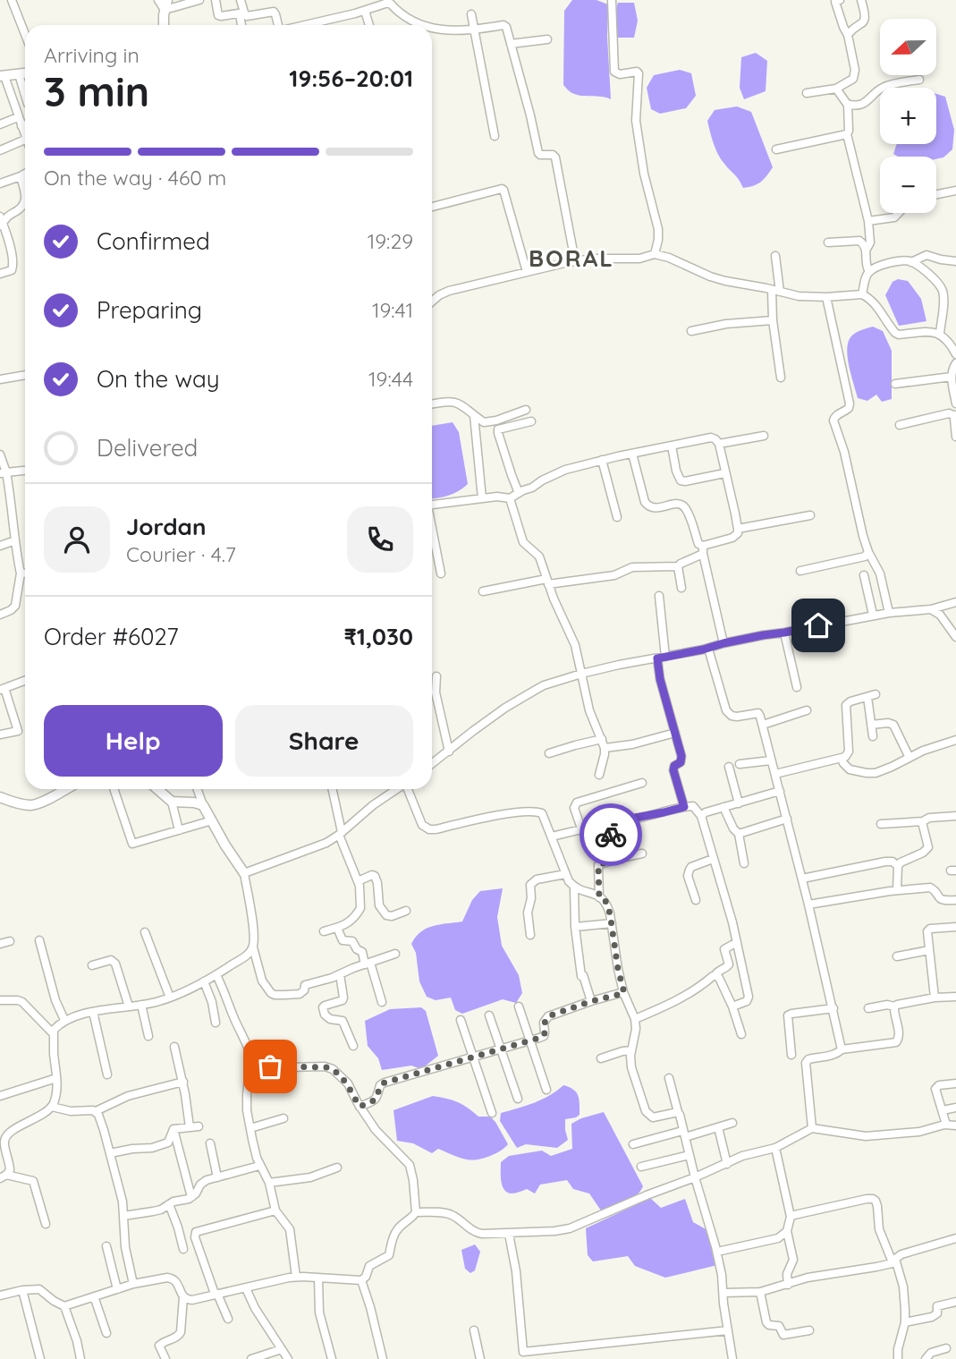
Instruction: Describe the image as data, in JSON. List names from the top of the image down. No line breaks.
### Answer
{"districts":["BORAL"],"north":"left","page":{"map_buttons":["+","−"],"heading":["3 min","Arriving in","19:56–20:01"],"panel":["Jordan","Courier · 4.7","Order #6027","₹1,030"],"bar":"On the way · 460 m","list":[["Confirmed","19:29"],["Preparing","19:41"],["On the way","19:44"],"Delivered"],"buttons":["Help","Share"]}}
